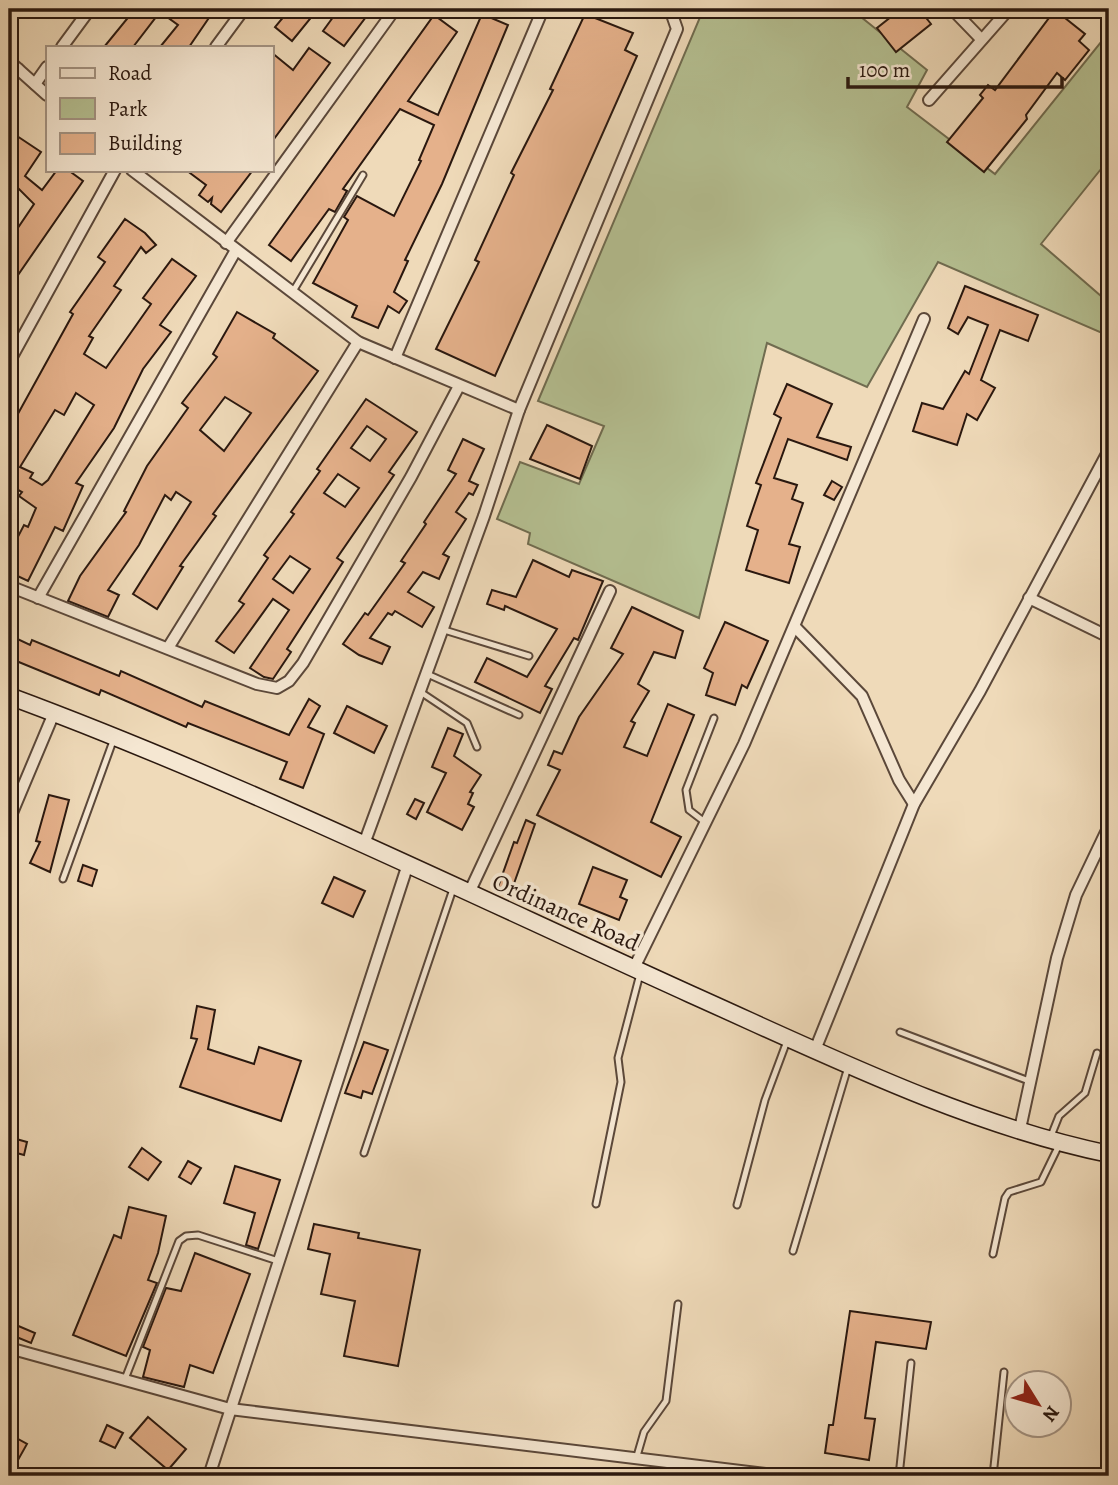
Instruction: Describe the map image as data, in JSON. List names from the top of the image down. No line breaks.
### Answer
{"streets":{"street":["Ordinance Road"]},"legend":["Road","Park","Building"],"scale_bar":"100 m","north":"bottom right"}
